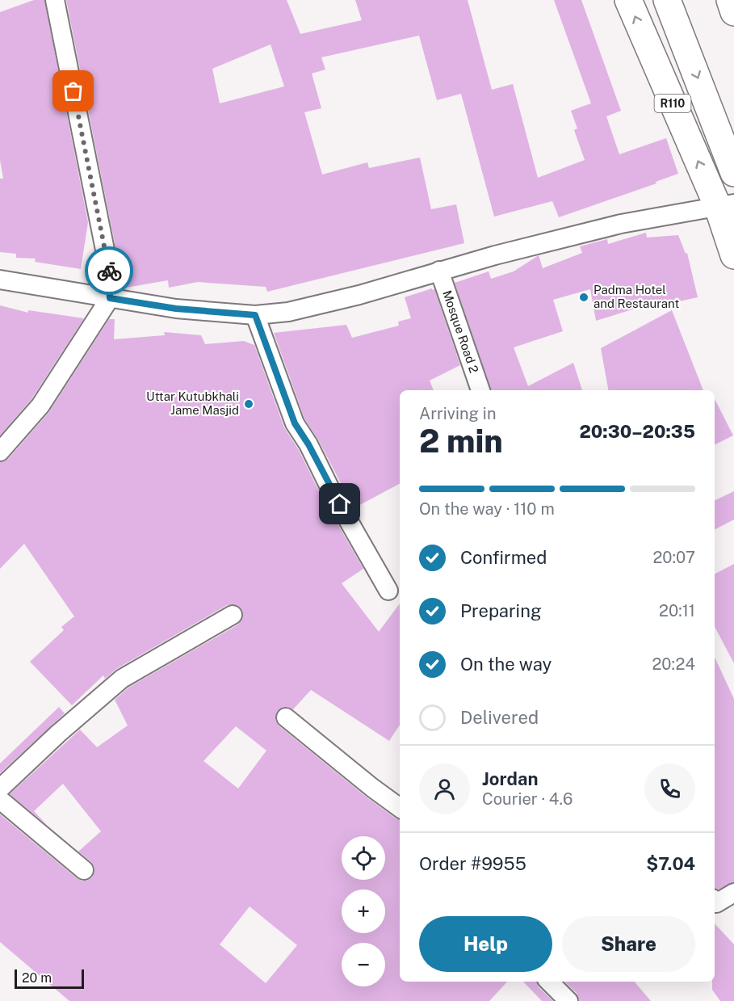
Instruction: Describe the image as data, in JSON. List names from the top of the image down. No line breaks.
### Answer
{"streets":{"main road":["R110"],"street":["Mosque Road 2"]},"places":["Padma Hotel and Restaurant","Uttar Kutubkhali Jame Masjid"],"scale_bar":"20 m","page":{"heading":["2 min","Arriving in","20:30–20:35"],"panel":["Jordan","Courier · 4.6","Order #9955","$7.04"],"bar":"On the way · 110 m","list":[["Confirmed","20:07"],["Preparing","20:11"],["On the way","20:24"],"Delivered"],"map_buttons":["+","−"],"buttons":["Help","Share"],"scale":"20 m"}}
